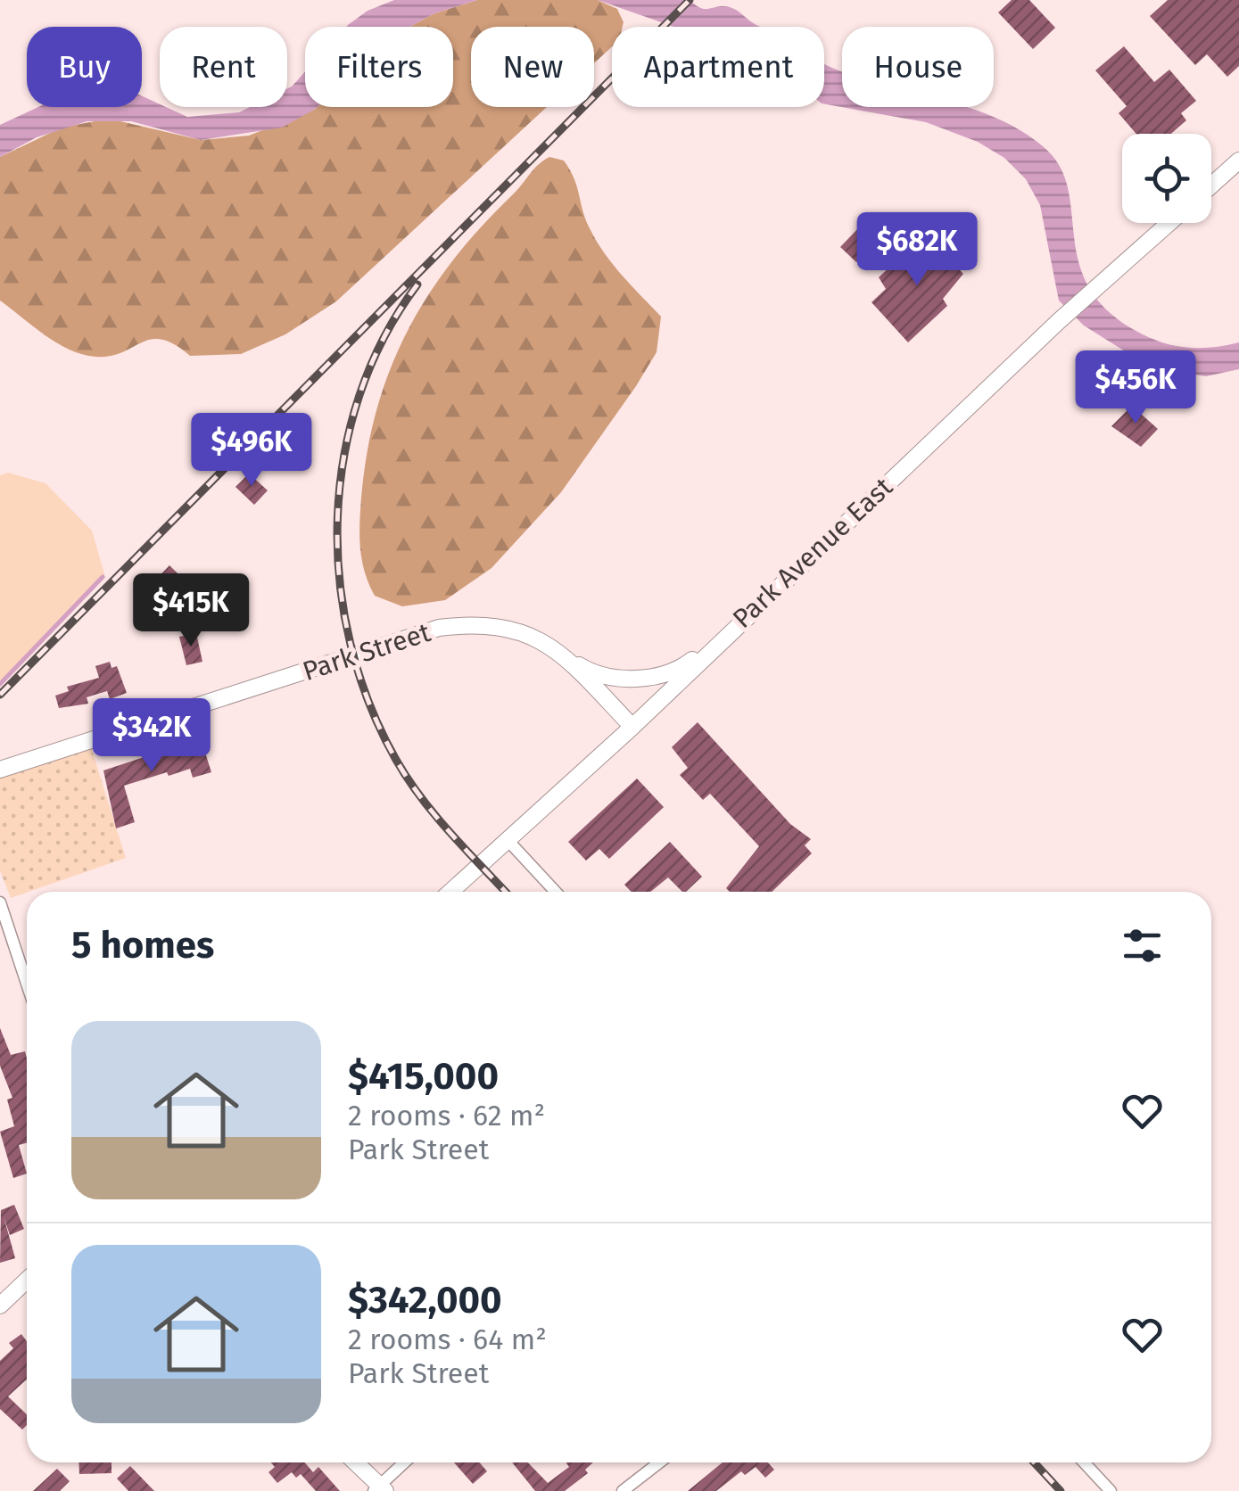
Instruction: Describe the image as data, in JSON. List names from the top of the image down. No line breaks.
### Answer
{"streets":{"main road":["Park Avenue East","Park Street"]},"page":{"chip":["Buy","Rent","Filters","New","Apartment","House"],"price":["$682K","$456K","$496K","$415K","$342K"],"heading":"5 homes","list":[{"name":"$415,000","note":"2 rooms · 62 m² · Park Street"},{"name":"$342,000","note":"2 rooms · 64 m² · Park Street"}]}}
